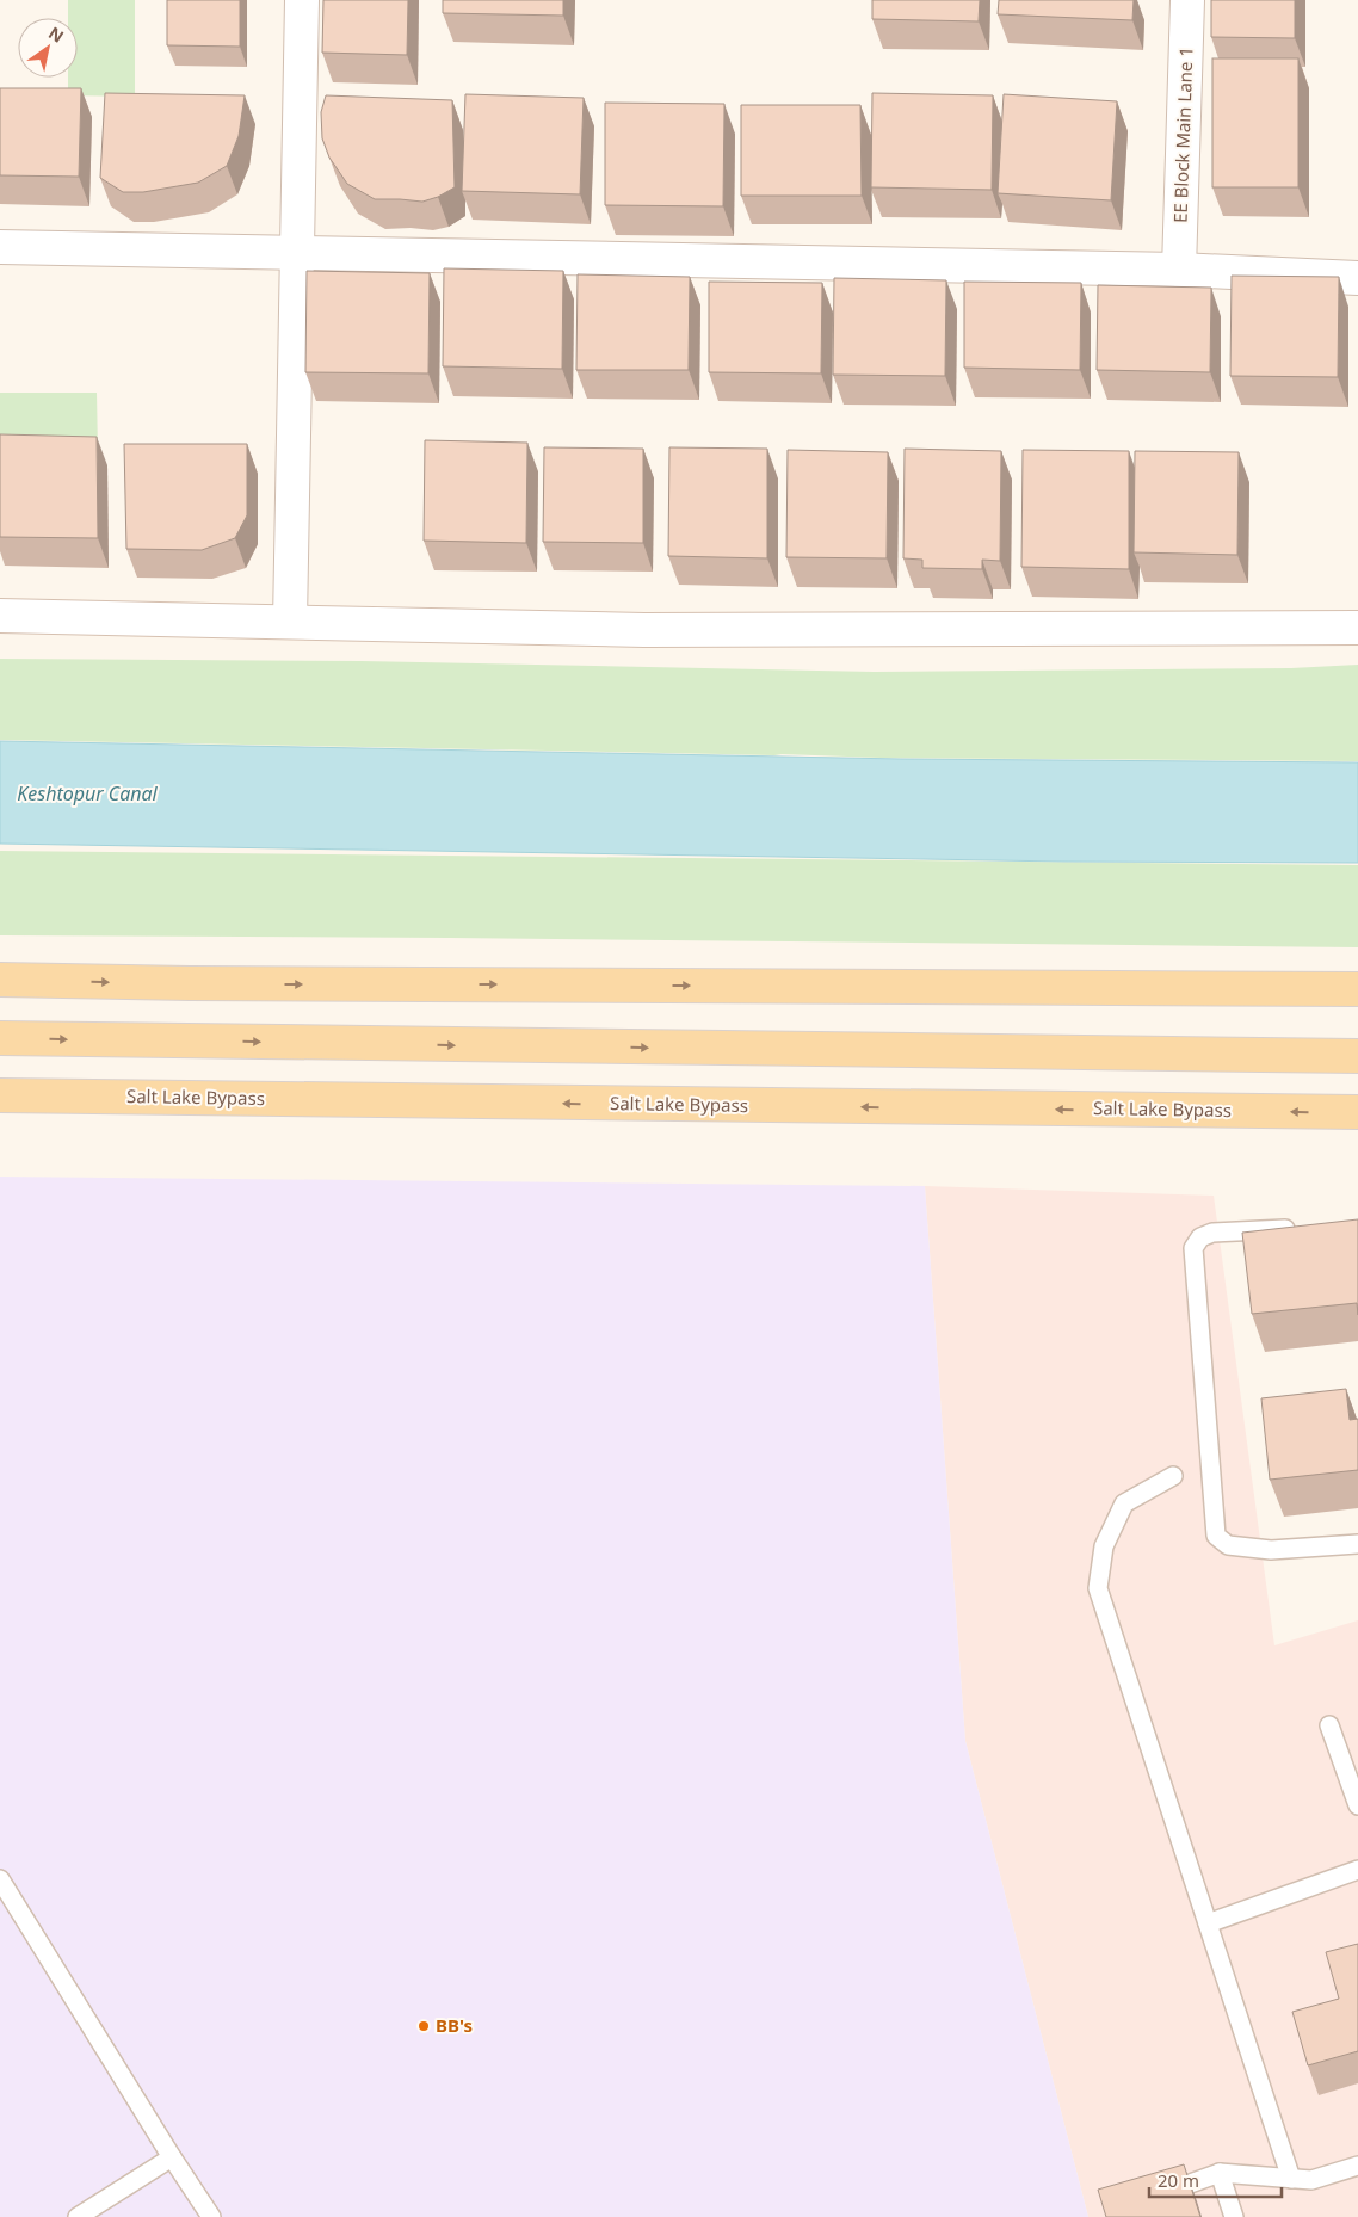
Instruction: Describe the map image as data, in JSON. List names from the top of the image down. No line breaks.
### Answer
{"streets":{"main road":["Salt Lake Bypass"],"street":["EE Block Main Lane 1"]},"water":["Keshtopur Canal"],"places":["BB's"],"scale_bar":"20 m","north":"top right"}
